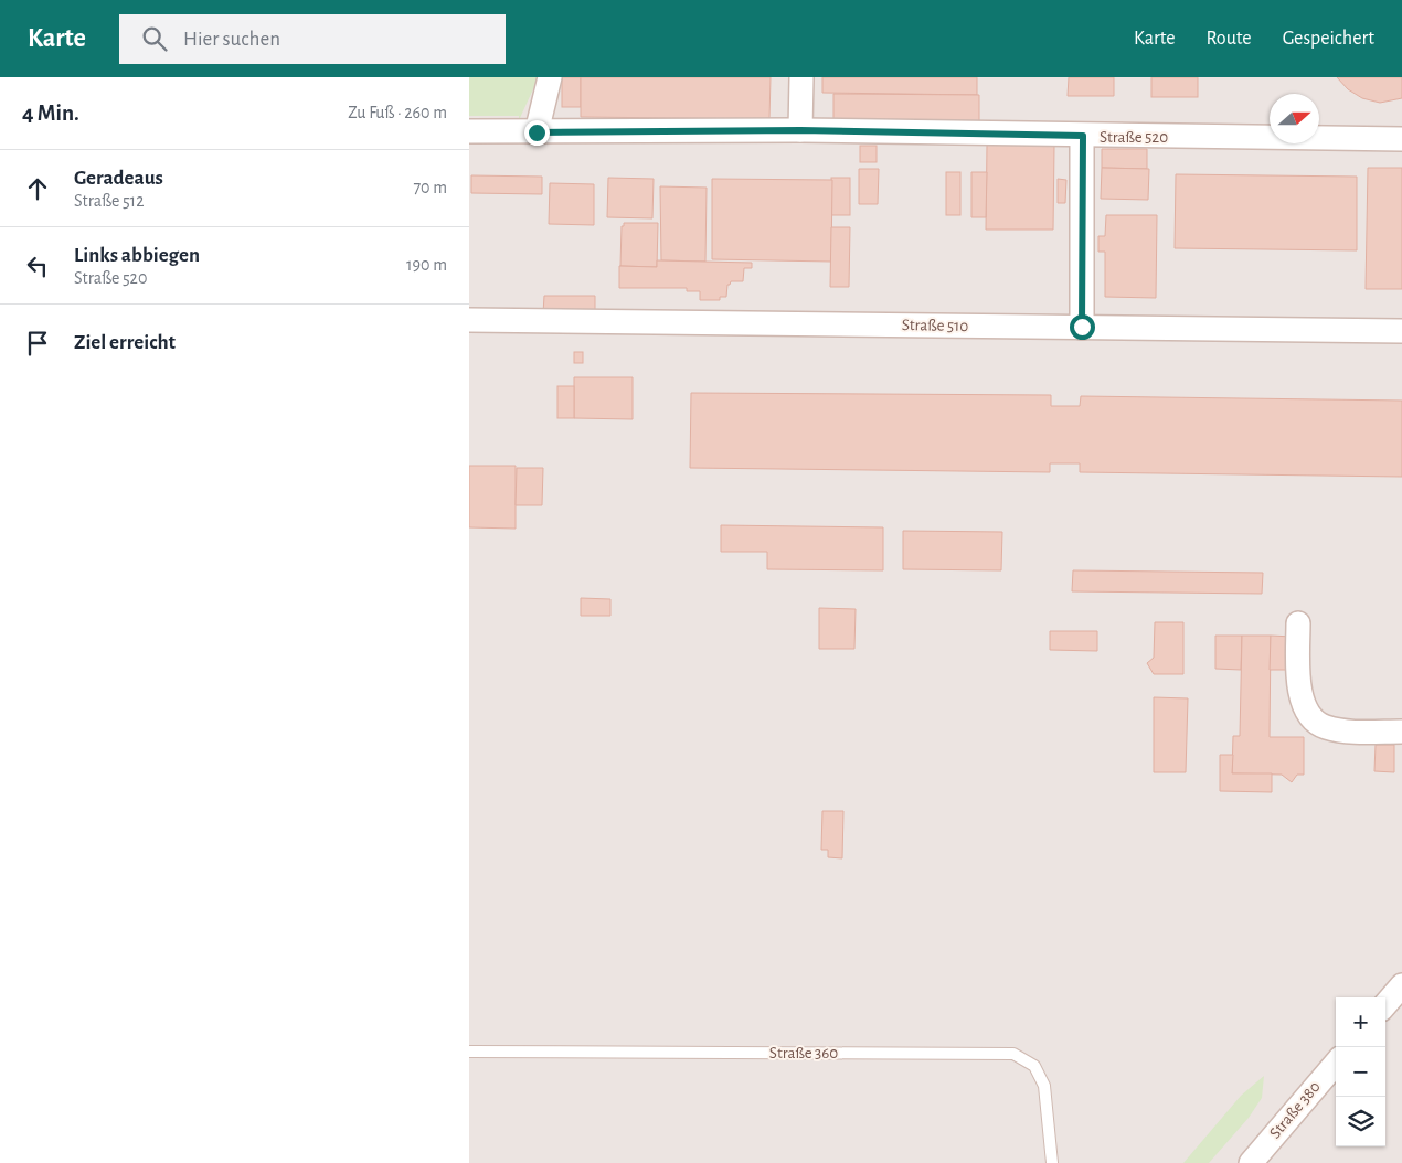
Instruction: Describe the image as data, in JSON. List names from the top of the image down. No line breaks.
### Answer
{"streets":{"street":["Straße 520","Straße 510","Straße 380"],"lane":["Straße 360"]},"north":"right","page":{"header":"Karte","search":"Hier suchen","nav":["Karte","Route","Gespeichert"],"heading":["4 Min.","Zu Fuß · 260 m"],"list":[["Geradeaus","Straße 512","70 m"],["Links abbiegen","Straße 520","190 m"],"Ziel erreicht"],"map_buttons":["+","−"]}}
